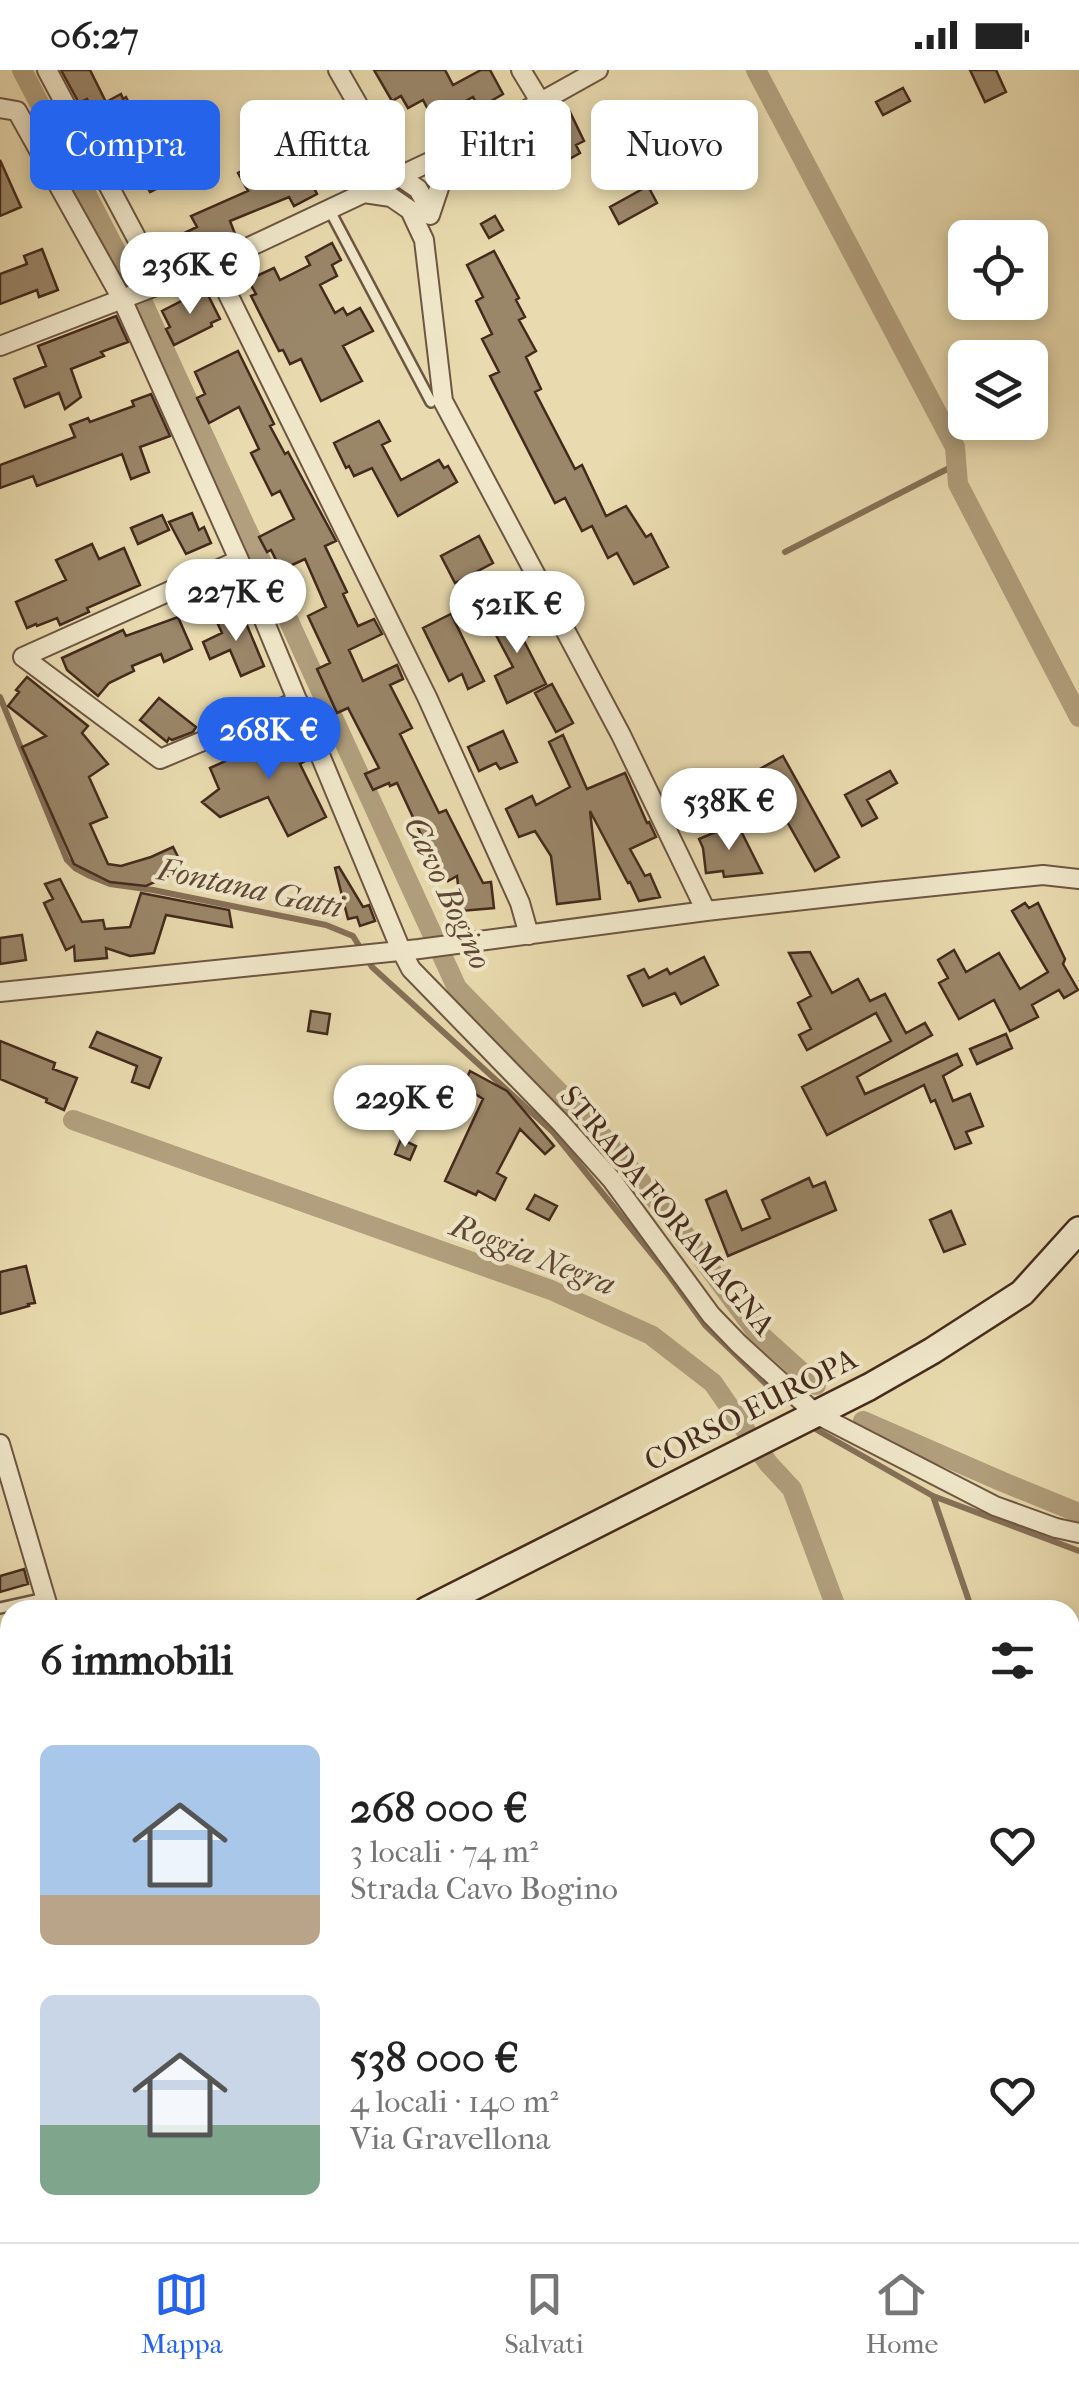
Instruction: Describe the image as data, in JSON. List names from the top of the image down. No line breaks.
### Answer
{"streets":{"main road":["CORSO EUROPA"],"street":["STRADA FORAMAGNA"]},"crossings":[["STRADA FORAMAGNA","CORSO EUROPA"]],"water":["Fontana Gatti","Cavo Bogino","Roggia Negra"],"page":{"status":"06:27","chip":["Compra","Affitta","Filtri","Nuovo"],"price":["236K €","227K €","521K €","268K €","538K €","229K €"],"heading":"6 immobili","list":[{"name":"268 000 €","note":"3 locali · 74 m² · Strada Cavo Bogino"},{"name":"538 000 €","note":"4 locali · 140 m² · Via Gravellona"}],"tabs":["Mappa","Salvati","Home"]}}
